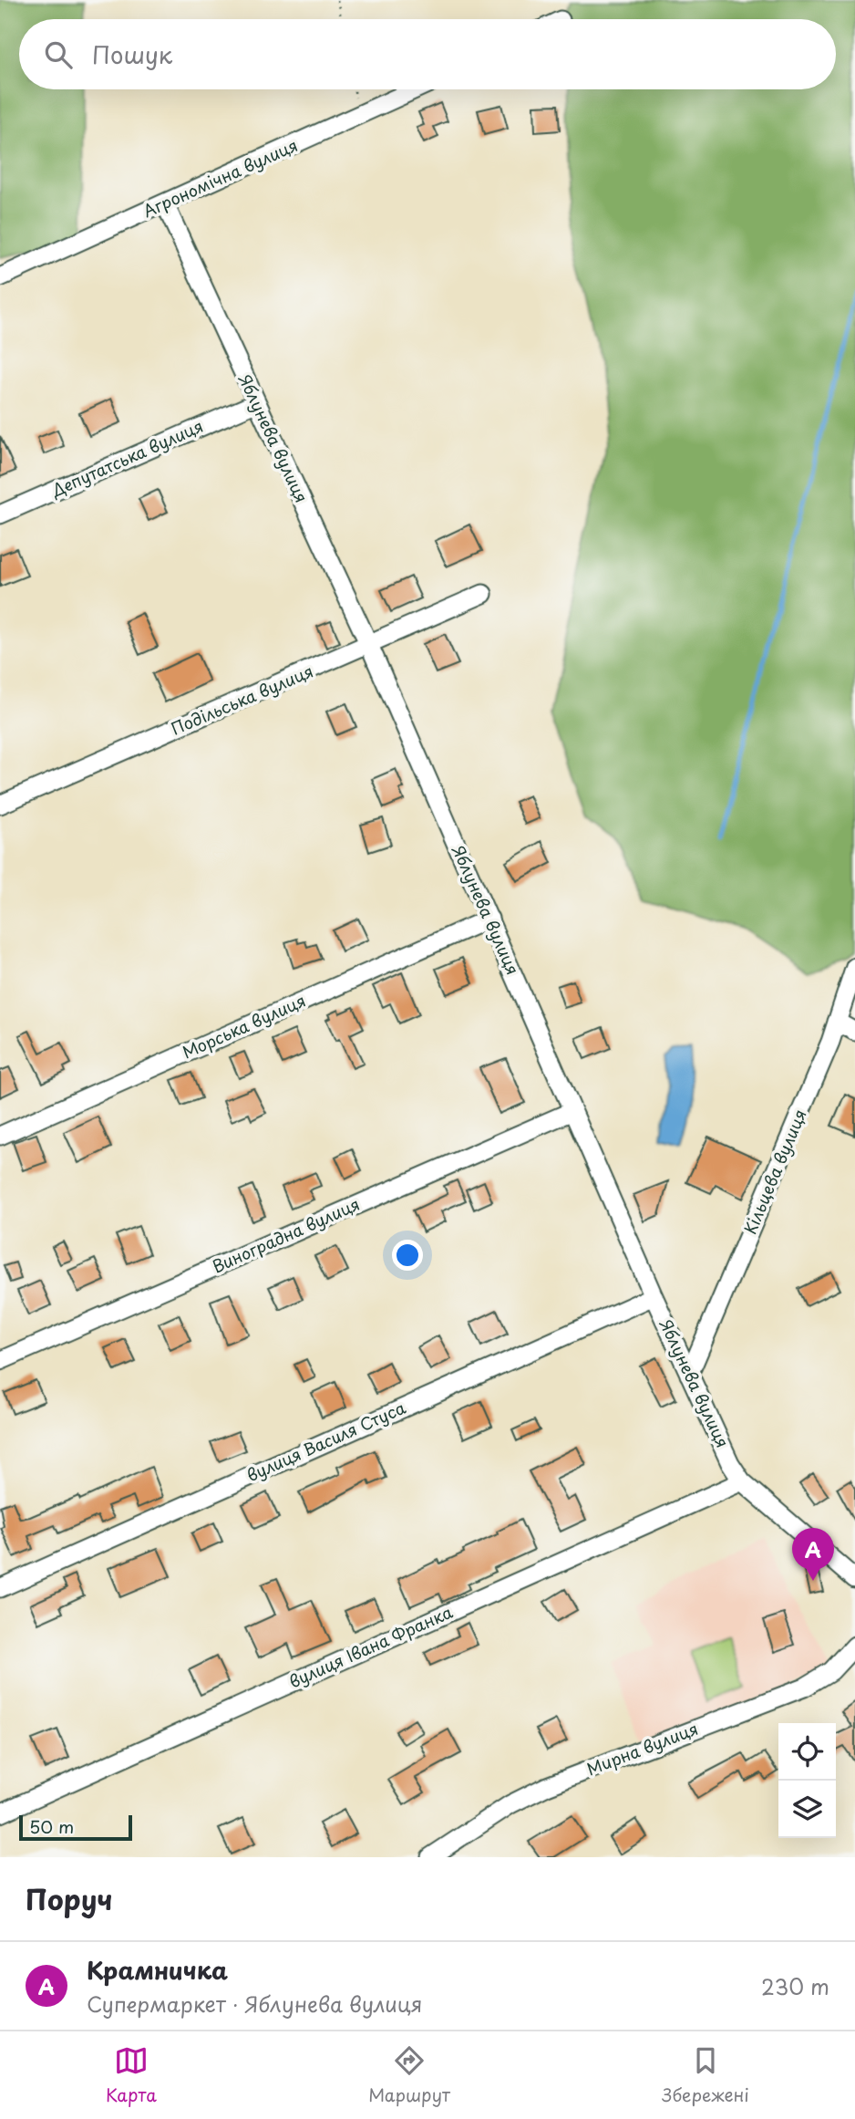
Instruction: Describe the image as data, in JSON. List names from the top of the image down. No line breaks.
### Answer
{"streets":{"street":["Агрономічна вулиця","Яблунева вулиця","Депутатська вулиця","Подільська вулиця","Морська вулиця","Кільцева вулиця","Виноградна вулиця","вулиця Василя Стуса","вулиця Івана Франка","Мирна вулиця"]},"crossings":[["Агрономічна вулиця","Яблунева вулиця"],["Яблунева вулиця","Депутатська вулиця"],["Яблунева вулиця","Подільська вулиця"],["Яблунева вулиця","Морська вулиця"],["Яблунева вулиця","Кільцева вулиця"],["Яблунева вулиця","Виноградна вулиця"],["Яблунева вулиця","вулиця Василя Стуса"],["Яблунева вулиця","вулиця Івана Франка"]],"scale_bar":"50 m","page":{"search":"Пошук","pins":"A","scale":"50 m","heading":"Поруч","list":[{"mark":"A","name":"Крамничка","note":"Супермаркет · Яблунева вулиця","value":"230 m"}],"nav":["Карта","Маршрут","Збережені"]}}
